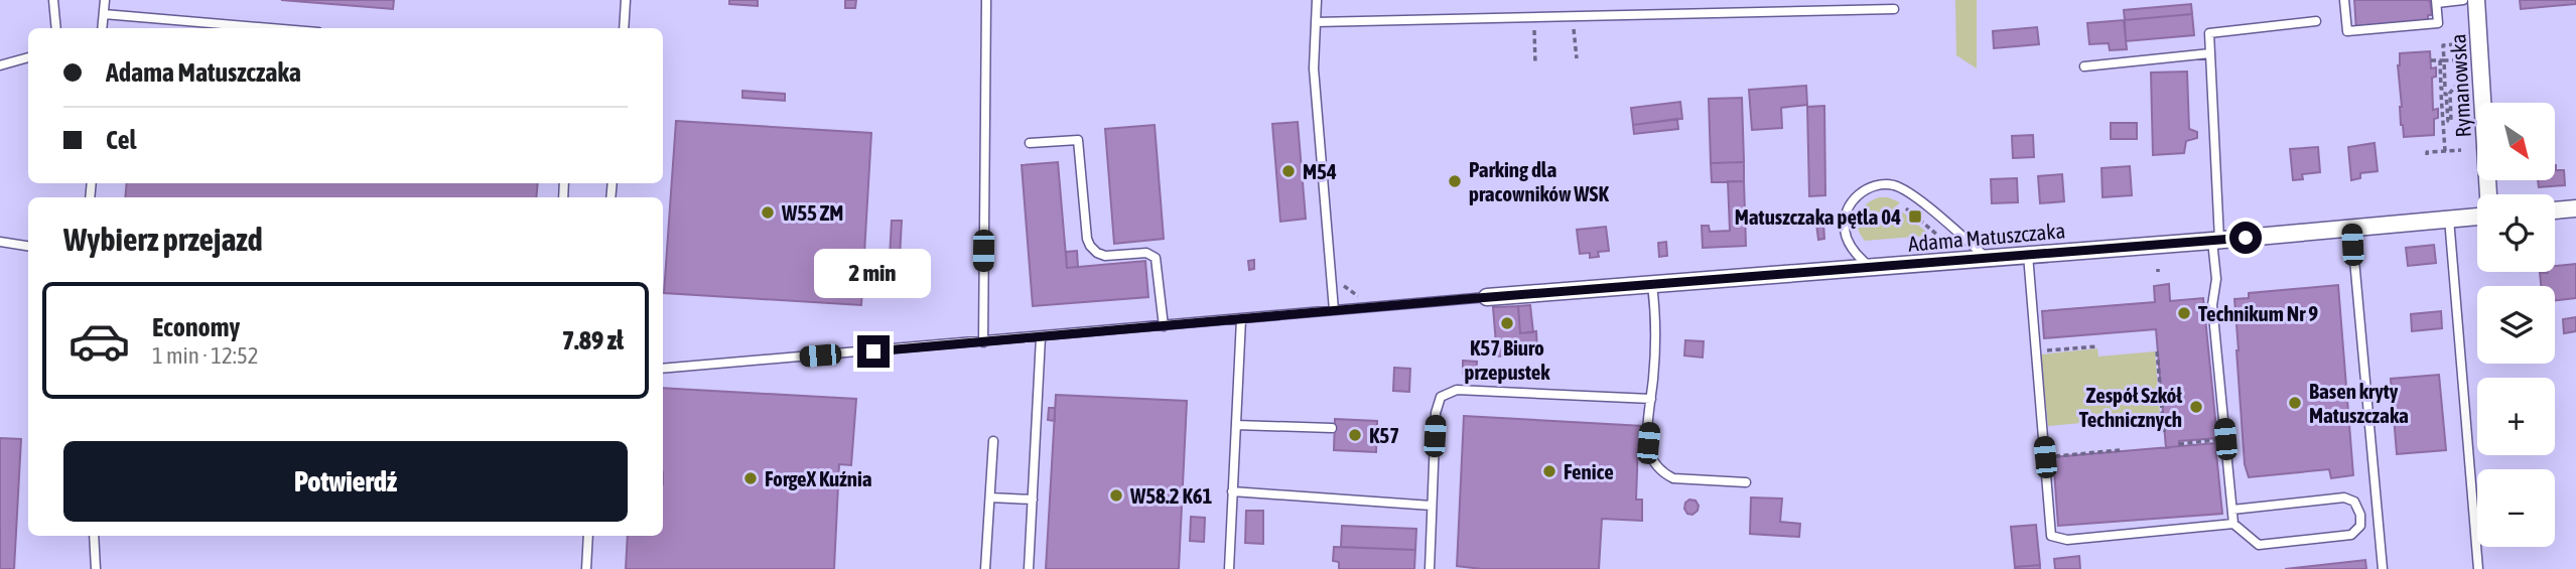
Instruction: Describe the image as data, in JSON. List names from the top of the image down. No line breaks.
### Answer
{"streets":{"street":["Rymanowska","Adama Matuszczaka"]},"places":{"other":["M54","Parking dla pracowników WSK","W55 ZM","Technikum Nr 9","K57 Biuro przepustek","Basen kryty Matuszczaka","Zespół Szkół Technicznych","K57","Fenice","ForgeX Kuźnia","W58.2 K61"],"transit":["Matuszczaka pętla 04"]},"north":"bottom right","page":{"banner":["Adama Matuszczaka","Cel"],"map_buttons":["+","−"],"heading":"Wybierz przejazd","bubble":"2 min","list":[{"name":"Economy","note":"1 min · 12:52","value":"7.89 zł"}],"buttons":"Potwierdź"}}
